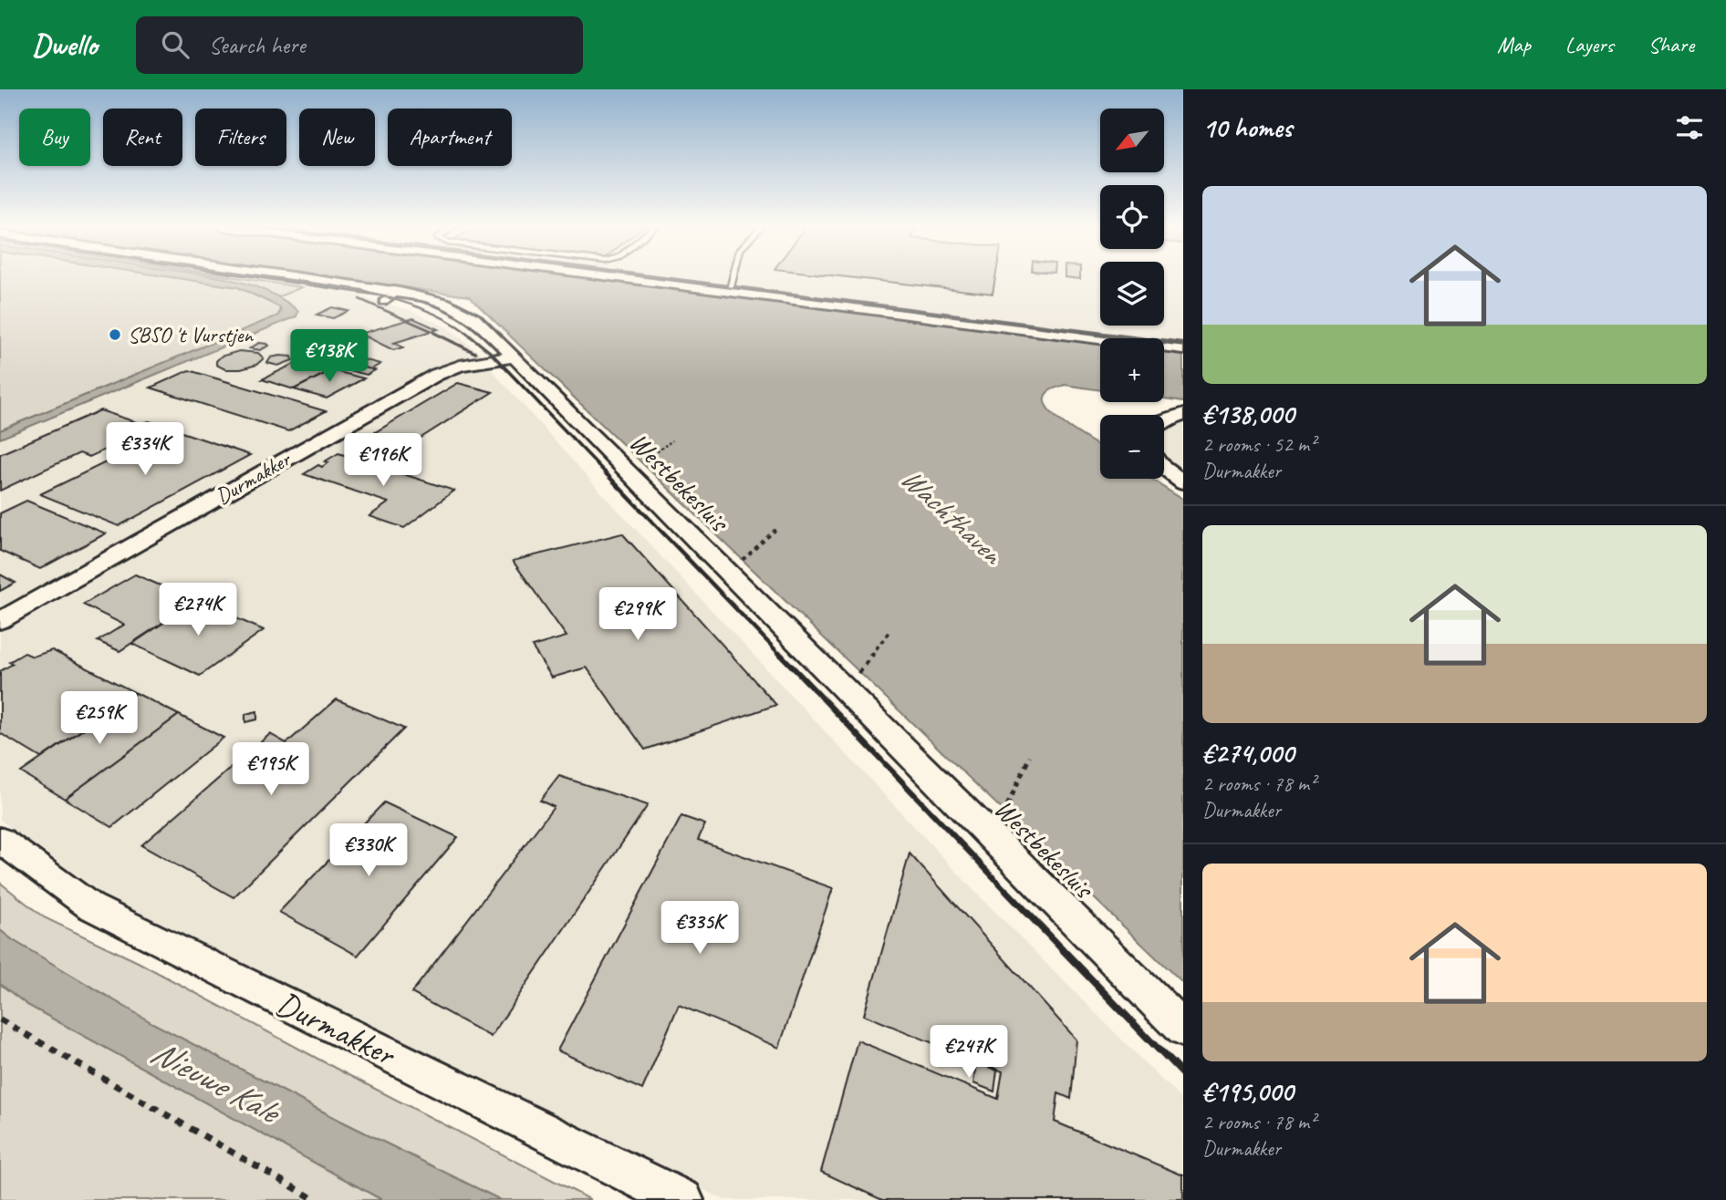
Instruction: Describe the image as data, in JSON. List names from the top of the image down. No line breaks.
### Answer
{"streets":{"street":["Durmakker","Westbekesluis"]},"crossings":[["Durmakker","Westbekesluis"]],"water":["Wachthaven","Nieuwe Kale"],"places":["SBSO 't Vurstjen"],"north":"bottom left","page":{"header":"Dwello","search":"Search here","nav":["Map","Layers","Share"],"heading":"10 homes","map_buttons":["+","−"],"chip":["Buy","Rent","Filters","New","Apartment"],"list":[{"name":"€138,000","note":"2 rooms · 52 m² · Durmakker"},{"name":"€274,000","note":"2 rooms · 78 m² · Durmakker"},{"name":"€195,000","note":"2 rooms · 78 m² · Durmakker"}],"price":["€138K","€334K","€196K","€274K","€299K","€259K","€195K","€330K","€335K","€247K"]}}
